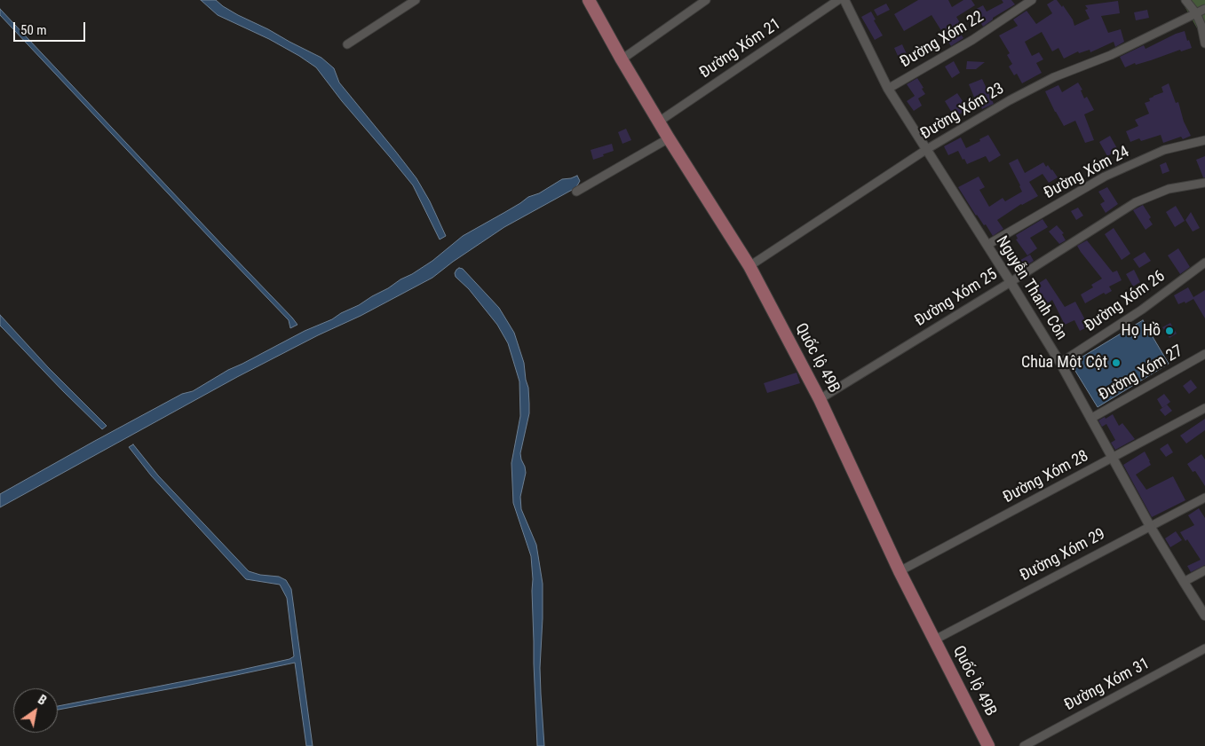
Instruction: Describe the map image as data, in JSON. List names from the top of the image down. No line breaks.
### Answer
{"streets":{"main road":["Quốc lộ 49B"],"street":["Đường Xóm 22","Đường Xóm 21","Đường Xóm 23","Đường Xóm 24","Nguyễn Thanh Côn","Đường Xóm 25","Đường Xóm 26","Đường Xóm 27","Đường Xóm 28","Đường Xóm 29","Đường Xóm 31"]},"crossings":[["Đường Xóm 22","Nguyễn Thanh Côn"],["Đường Xóm 21","Quốc lộ 49B"],["Đường Xóm 23","Nguyễn Thanh Côn"],["Đường Xóm 23","Quốc lộ 49B"],["Đường Xóm 24","Nguyễn Thanh Côn"],["Nguyễn Thanh Côn","Đường Xóm 25"],["Nguyễn Thanh Côn","Đường Xóm 26"],["Nguyễn Thanh Côn","Đường Xóm 27"],["Nguyễn Thanh Côn","Đường Xóm 28"],["Nguyễn Thanh Côn","Đường Xóm 29"],["Đường Xóm 25","Quốc lộ 49B"],["Quốc lộ 49B","Đường Xóm 28"],["Quốc lộ 49B","Đường Xóm 29"]],"places":["Họ Hồ","Chùa Một Cột"],"scale_bar":"50 m","north":"top right"}
